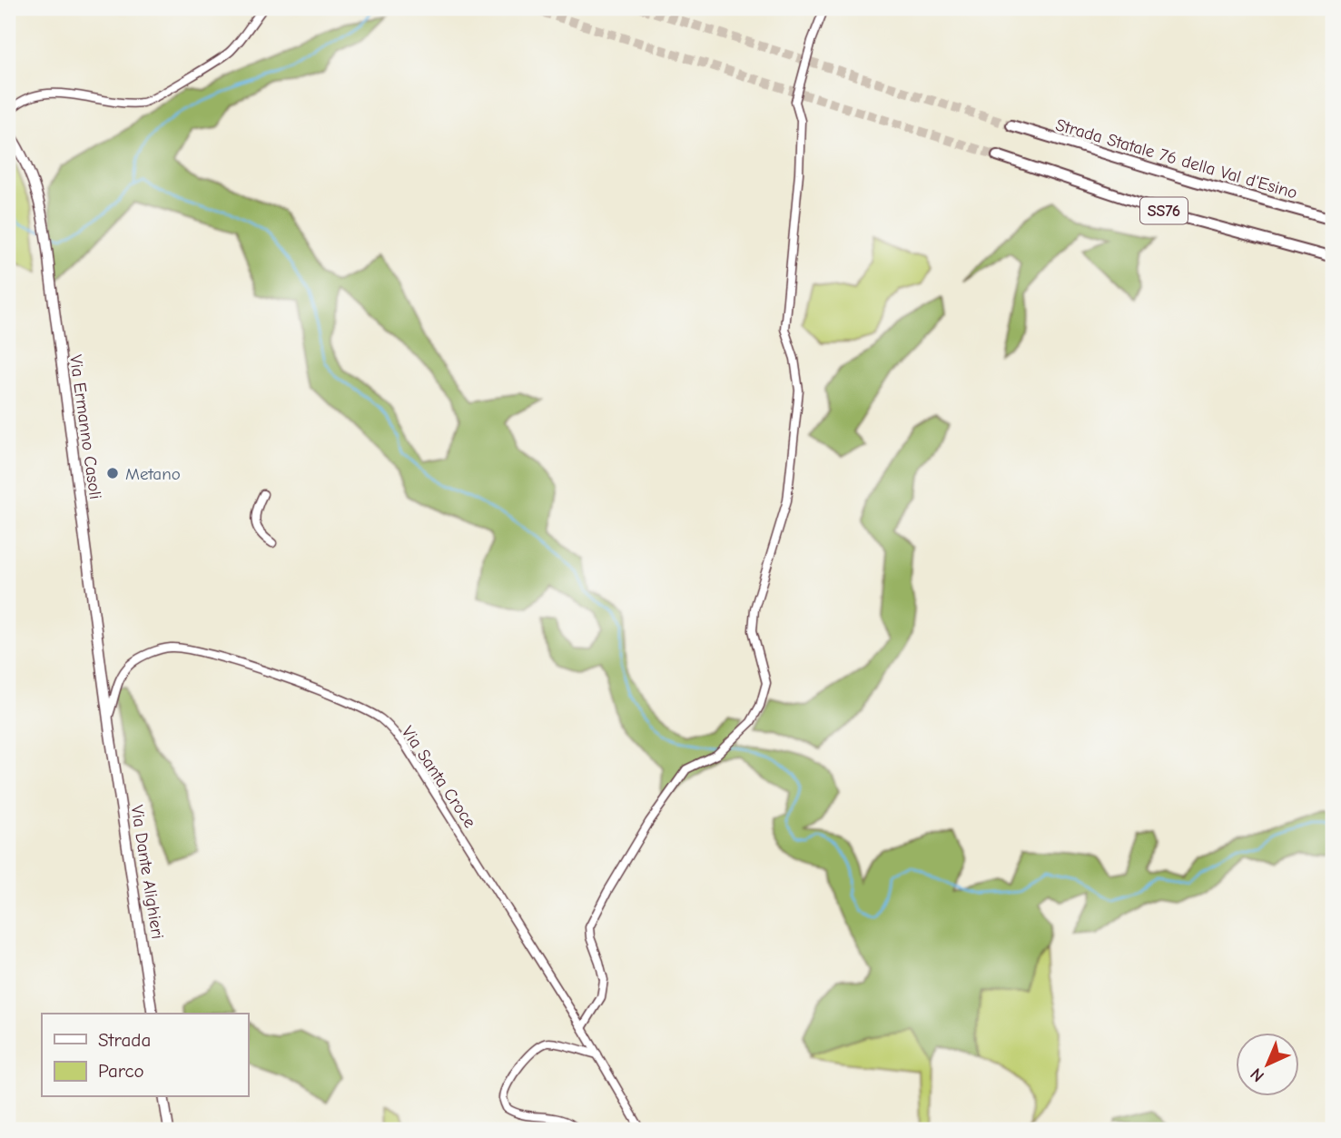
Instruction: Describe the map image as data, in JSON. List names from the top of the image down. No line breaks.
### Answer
{"streets":{"highway":["Strada Statale 76 della Val d'Esino","SS76"],"main road":["Via Ermanno Casoli","Via Dante Alighieri"],"street":["Via Santa Croce"]},"crossings":[["Via Ermanno Casoli","Via Santa Croce"],["Via Ermanno Casoli","Via Dante Alighieri"]],"places":["Metano"],"legend":["Strada","Parco"],"north":"bottom left"}
